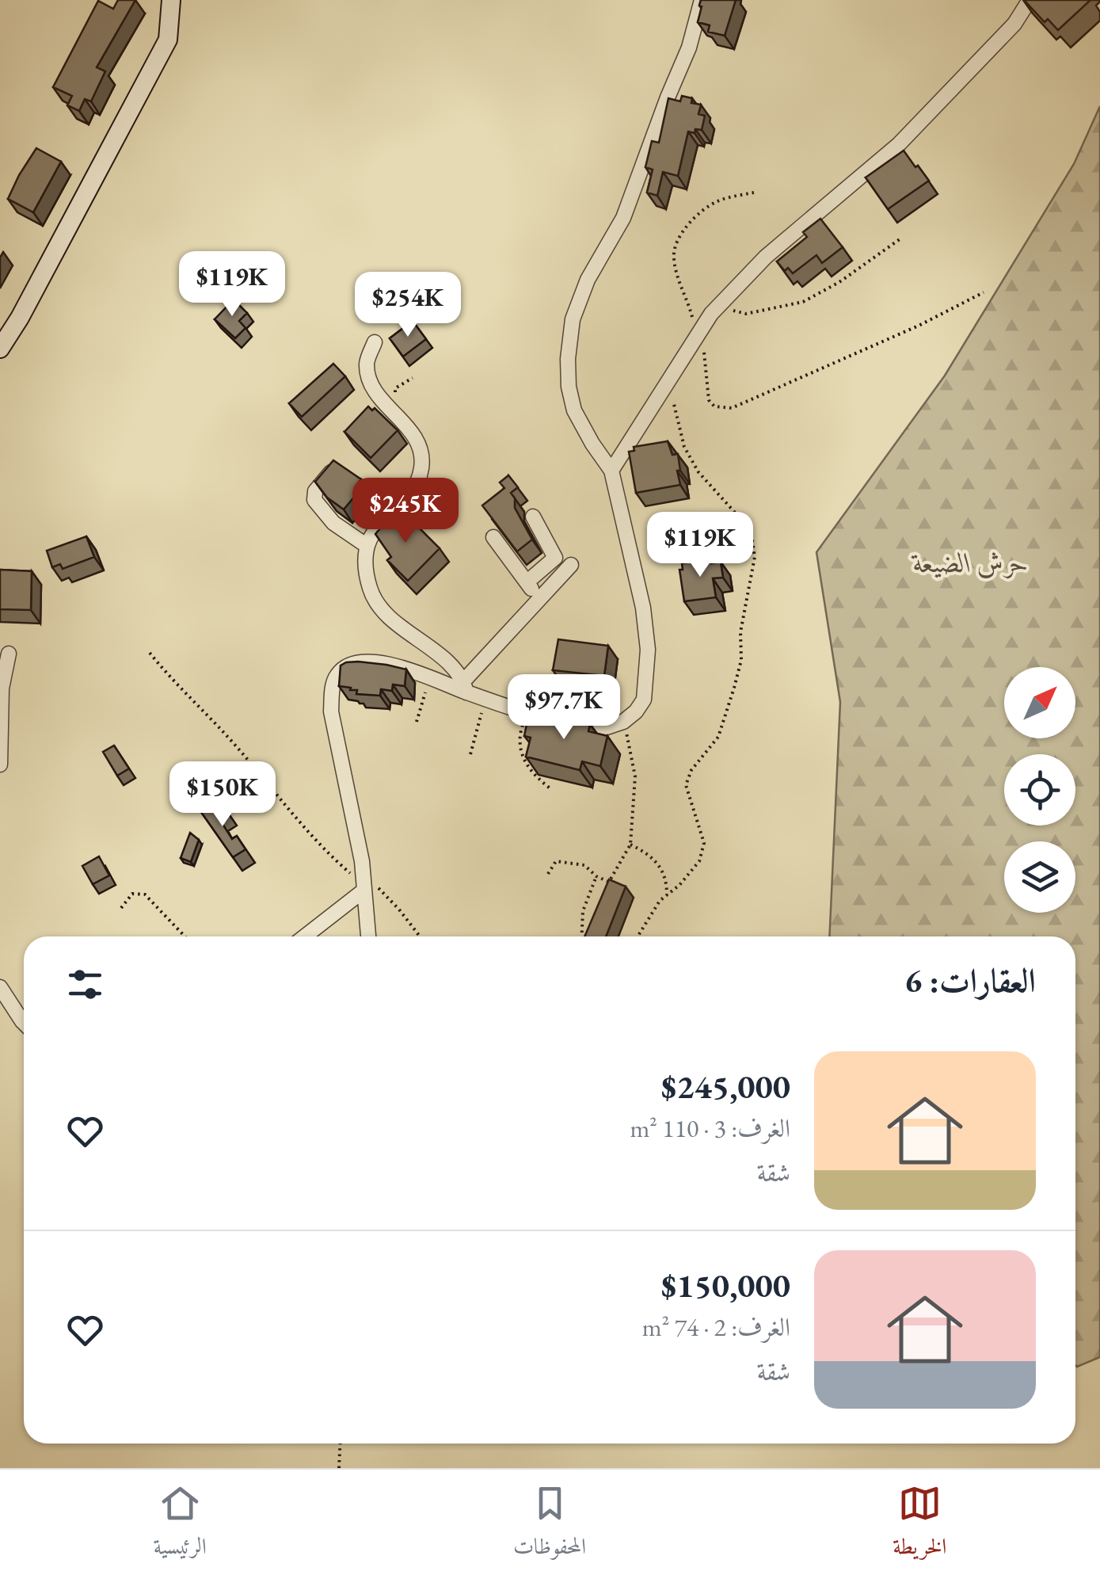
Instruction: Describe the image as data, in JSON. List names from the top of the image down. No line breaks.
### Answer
{"parks":["حرش الضيعة"],"north":"top right","page":{"price":["$119K","$254K","$245K","$119K","$97.7K","$150K"],"heading":"العقارات: 6","list":[{"name":"$245,000","note":"الغرف: 3 · 110 m² · شقة"},{"name":"$150,000","note":"الغرف: 2 · 74 m² · شقة"}],"tabs":["الخريطة","المحفوظات","الرئيسية"]}}
